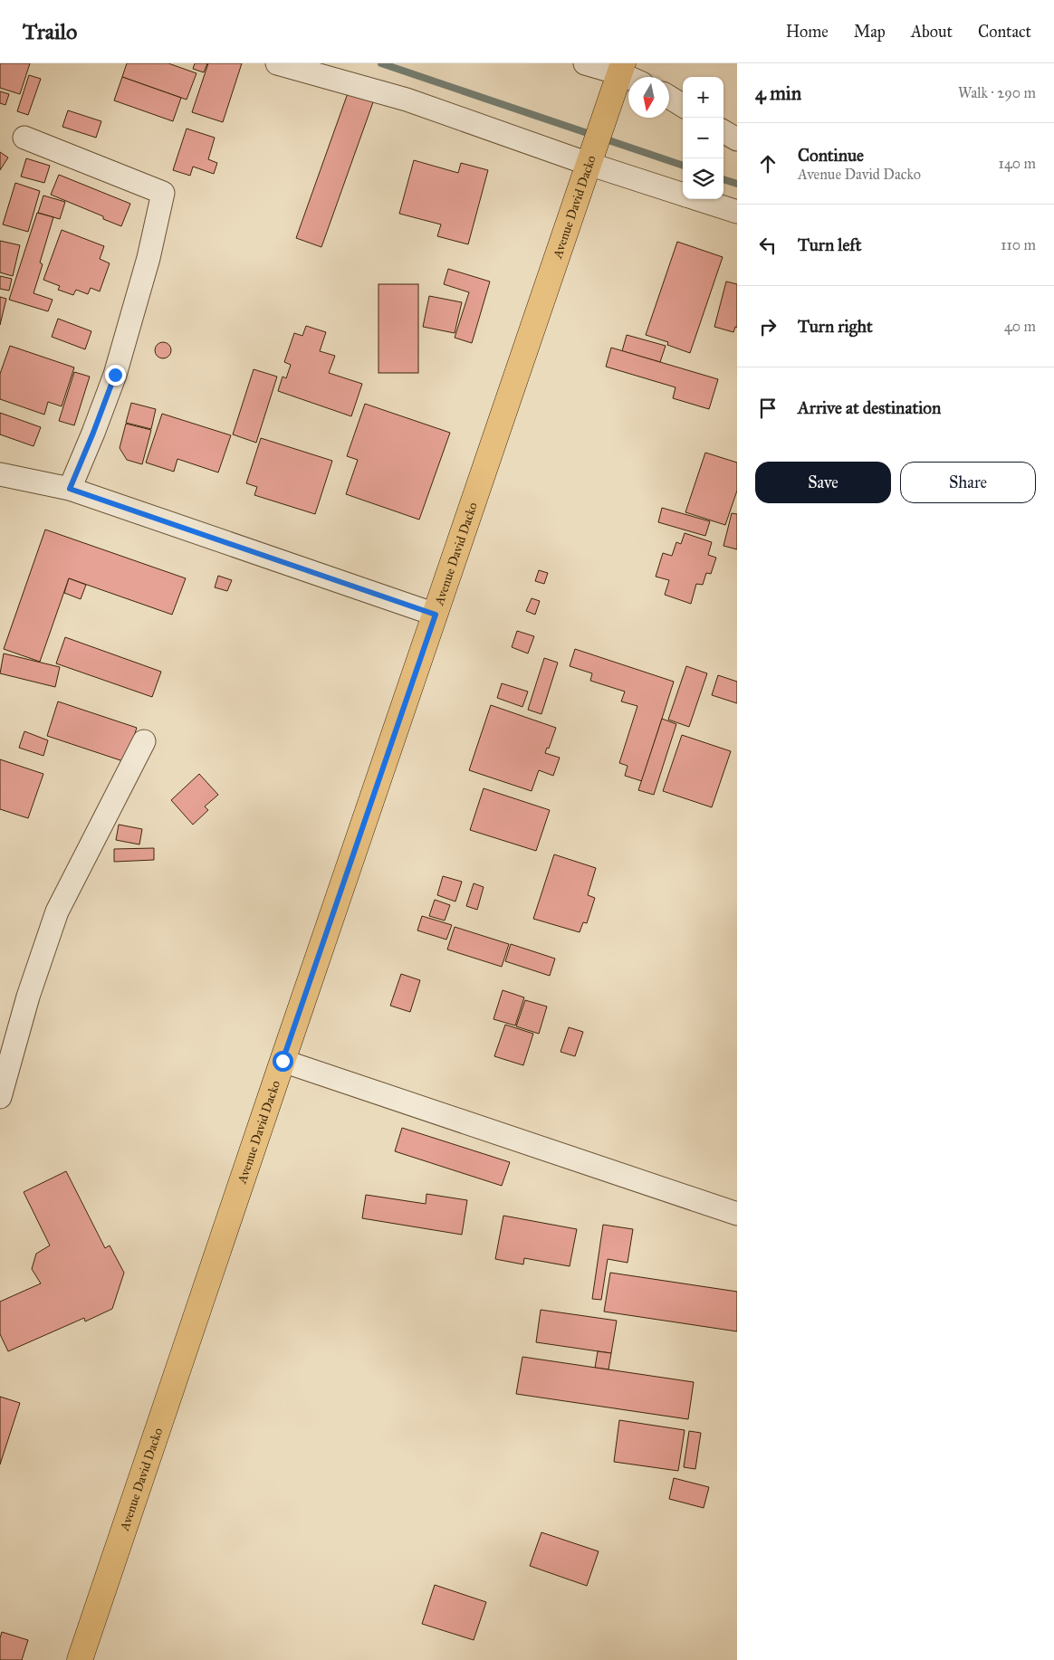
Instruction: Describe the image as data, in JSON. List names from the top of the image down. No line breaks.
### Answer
{"streets":{"main road":["Avenue David Dacko"]},"north":"bottom","page":{"header":"Trailo","nav":["Home","Map","About","Contact"],"heading":["4 min","Walk · 290 m"],"map_buttons":["+","−"],"list":[["Continue","Avenue David Dacko","140 m"],["Turn left","110 m"],["Turn right","40 m"],"Arrive at destination"],"buttons":["Save","Share"]}}
